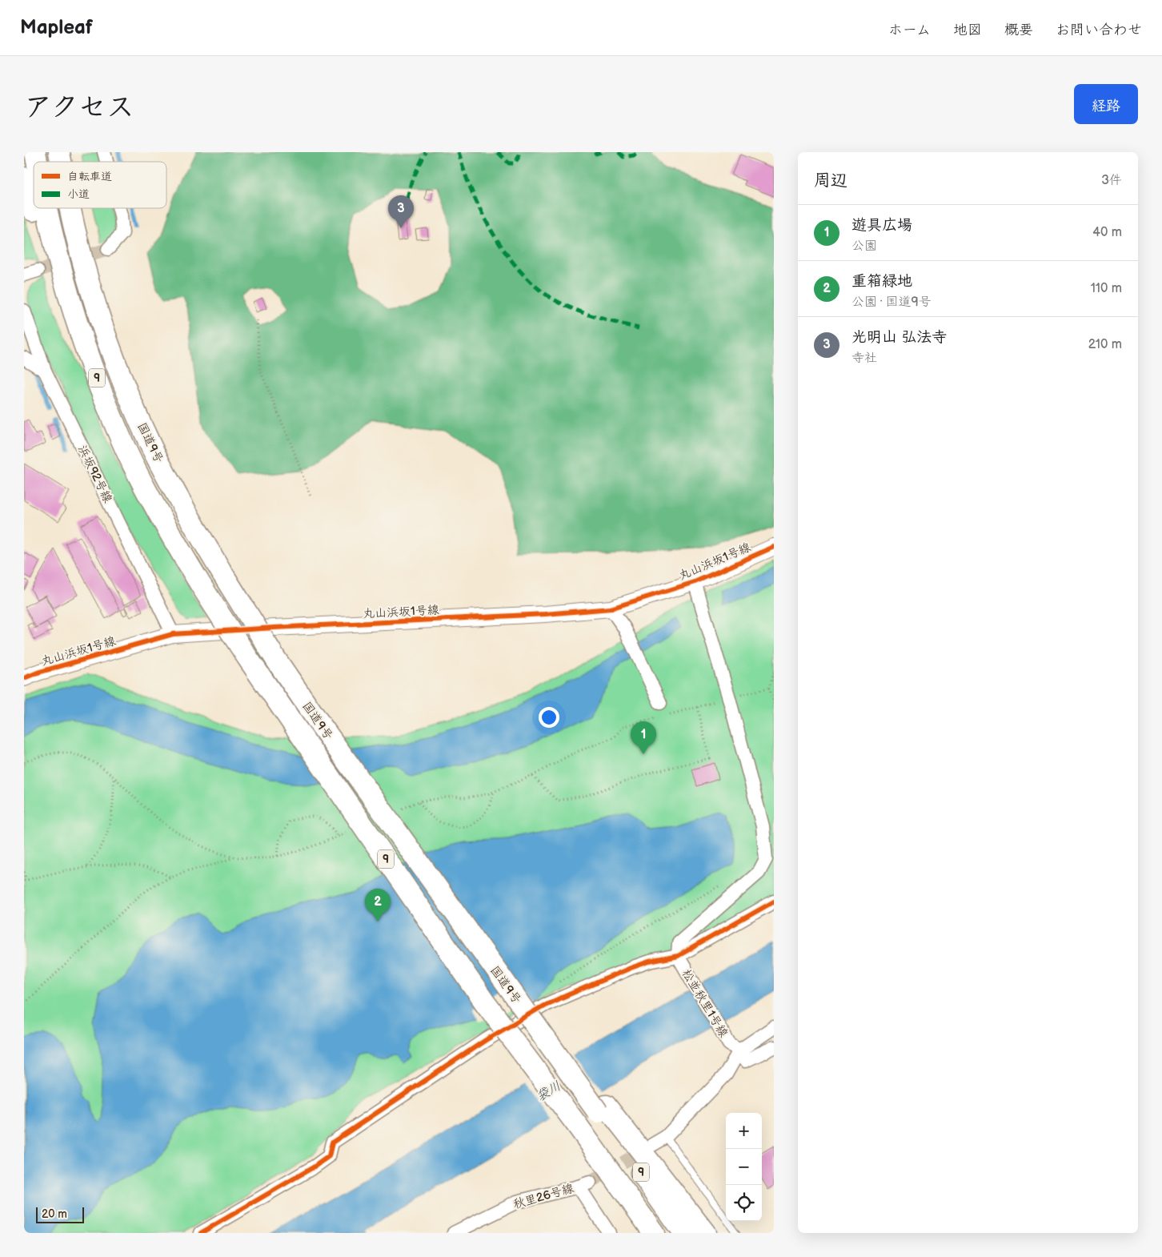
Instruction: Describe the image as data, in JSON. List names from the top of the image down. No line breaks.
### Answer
{"streets":{"highway":["9","国道9号"],"street":["浜坂92号線","丸山浜坂1号線","松並秋里1号線","秋里26号線"]},"crossings":[["浜坂92号線","丸山浜坂1号線"]],"water":["袋川"],"legend":["自転車道","小道"],"scale_bar":"20 m","page":{"header":"Mapleaf","nav":["ホーム","地図","概要","お問い合わせ"],"title":"アクセス","buttons":"経路","heading":["周辺","3件"],"pins":["3","1","2"],"list":[{"mark":"1","name":"遊具広場","note":"公園","value":"40 m"},{"mark":"2","name":"重箱緑地","note":"公園 · 国道9号","value":"110 m"},{"mark":"3","name":"光明山 弘法寺","note":"寺社","value":"210 m"}],"map_buttons":["+","−"],"scale":"20 m"}}
